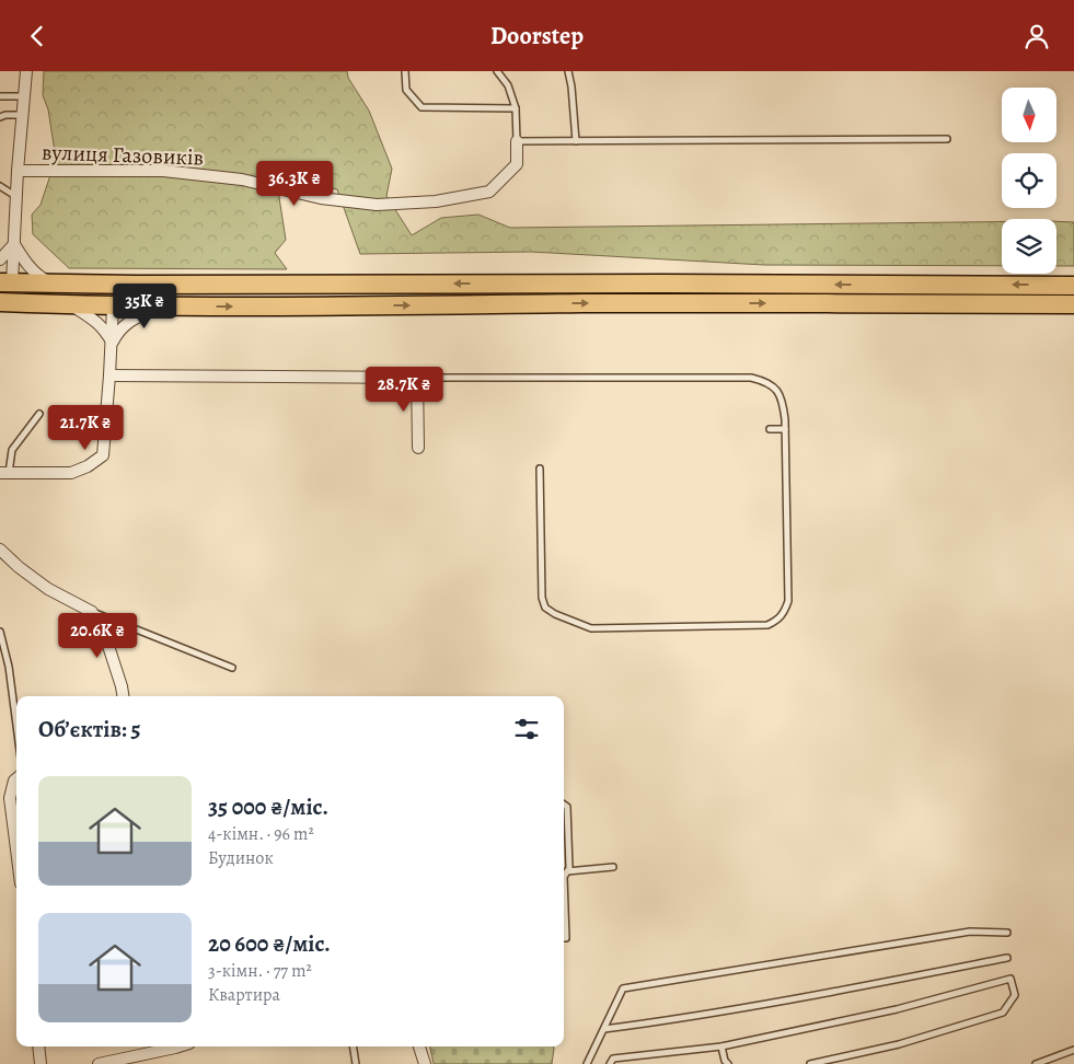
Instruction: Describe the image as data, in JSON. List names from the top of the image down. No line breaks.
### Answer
{"streets":{"street":["вулиця Газовиків"]},"north":"bottom","page":{"header":"Doorstep","price":["36.3K ₴","35K ₴","28.7K ₴","21.7K ₴","20.6K ₴"],"heading":"Об’єктів: 5","list":[{"name":"35 000 ₴/міс.","note":"4-кімн. · 96 m² · Будинок"},{"name":"20 600 ₴/міс.","note":"3-кімн. · 77 m² · Квартира"}]}}
